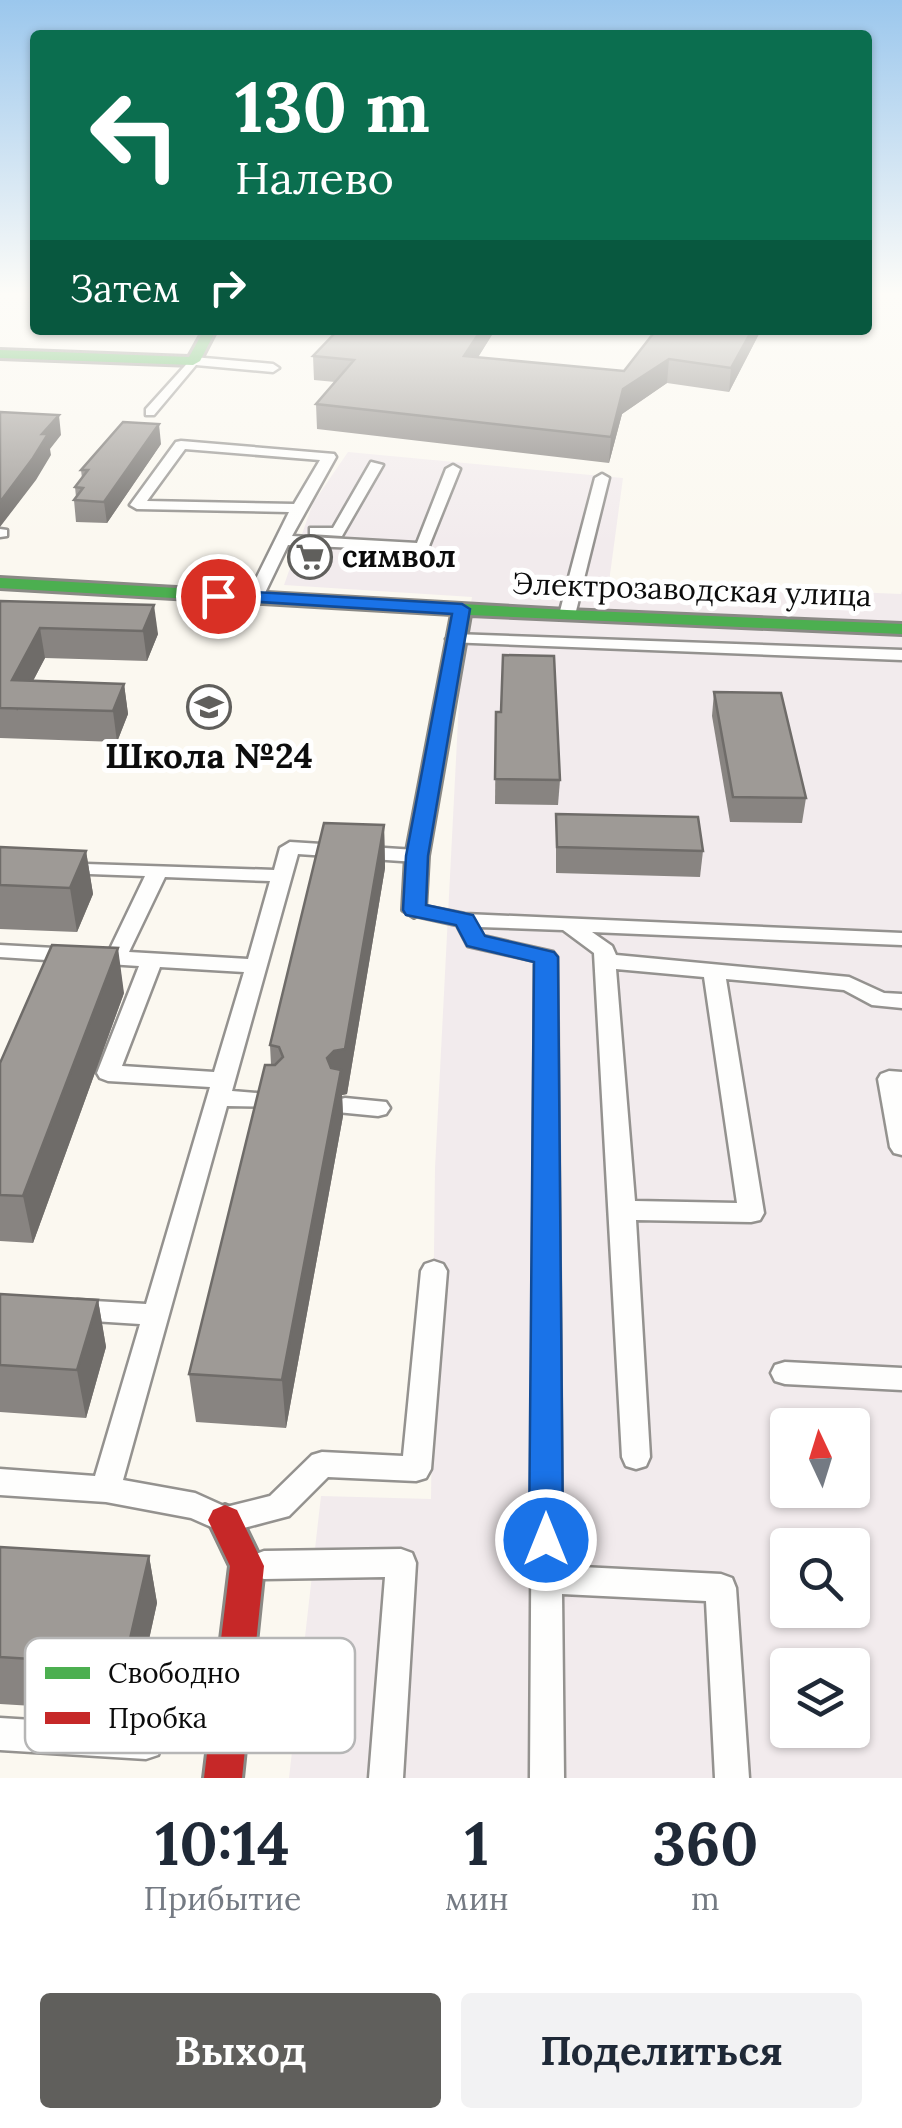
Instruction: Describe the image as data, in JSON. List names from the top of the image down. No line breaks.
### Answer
{"streets":{"street":["Электрозаводская улица"]},"places":{"supermarket":["символ"],"school or university":["Школа №24"]},"legend":["Свободно","Пробка"],"north":"top","page":{"turn":["130 m","Налево"],"then":"Затем","eta":["10:14","Прибытие","1","мин","360","m"],"buttons":["Выход","Поделиться"]}}
